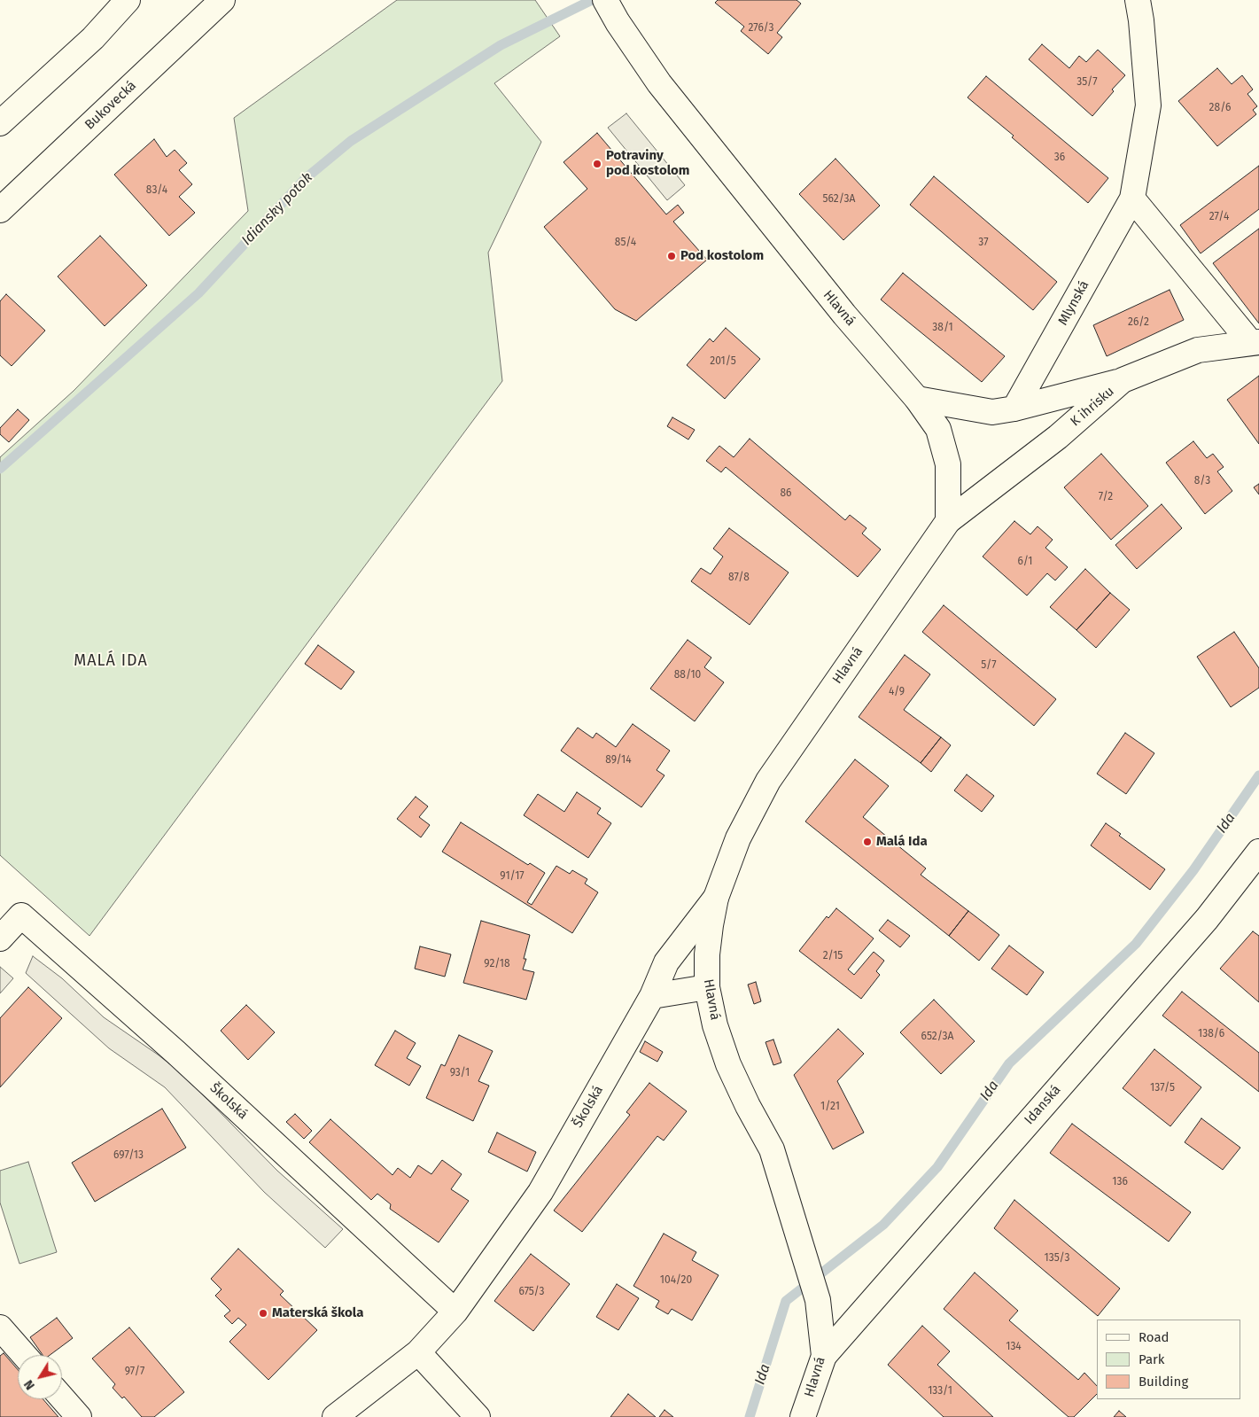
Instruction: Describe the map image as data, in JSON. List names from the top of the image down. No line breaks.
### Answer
{"streets":{"street":["Bukovecká","Mlynská","Hlavná","K ihrisku","Školská","Idanská"]},"crossings":[["Hlavná","K ihrisku"],["Hlavná","Školská"],["Hlavná","Idanská"]],"districts":["MALÁ IDA"],"water":["Idiansky potok","Ida"],"places":["Potraviny pod kostolom","Pod kostolom","Malá Ida","Materská škola"],"house_numbers":["276/3","35/7","28/6","36","83/4","562/3A","27/4","85/4","37","26/2","38/1","201/5","8/3","86","7/2","6/1","87/8","5/7","88/10","4/9","89/14","91/17","2/15","92/18","138/6","652/3A","93/1","137/5","1/21","697/13","136","135/3","104/20","675/3","134","97/7","133/1"],"legend":["Road","Park","Building"],"north":"bottom left"}
